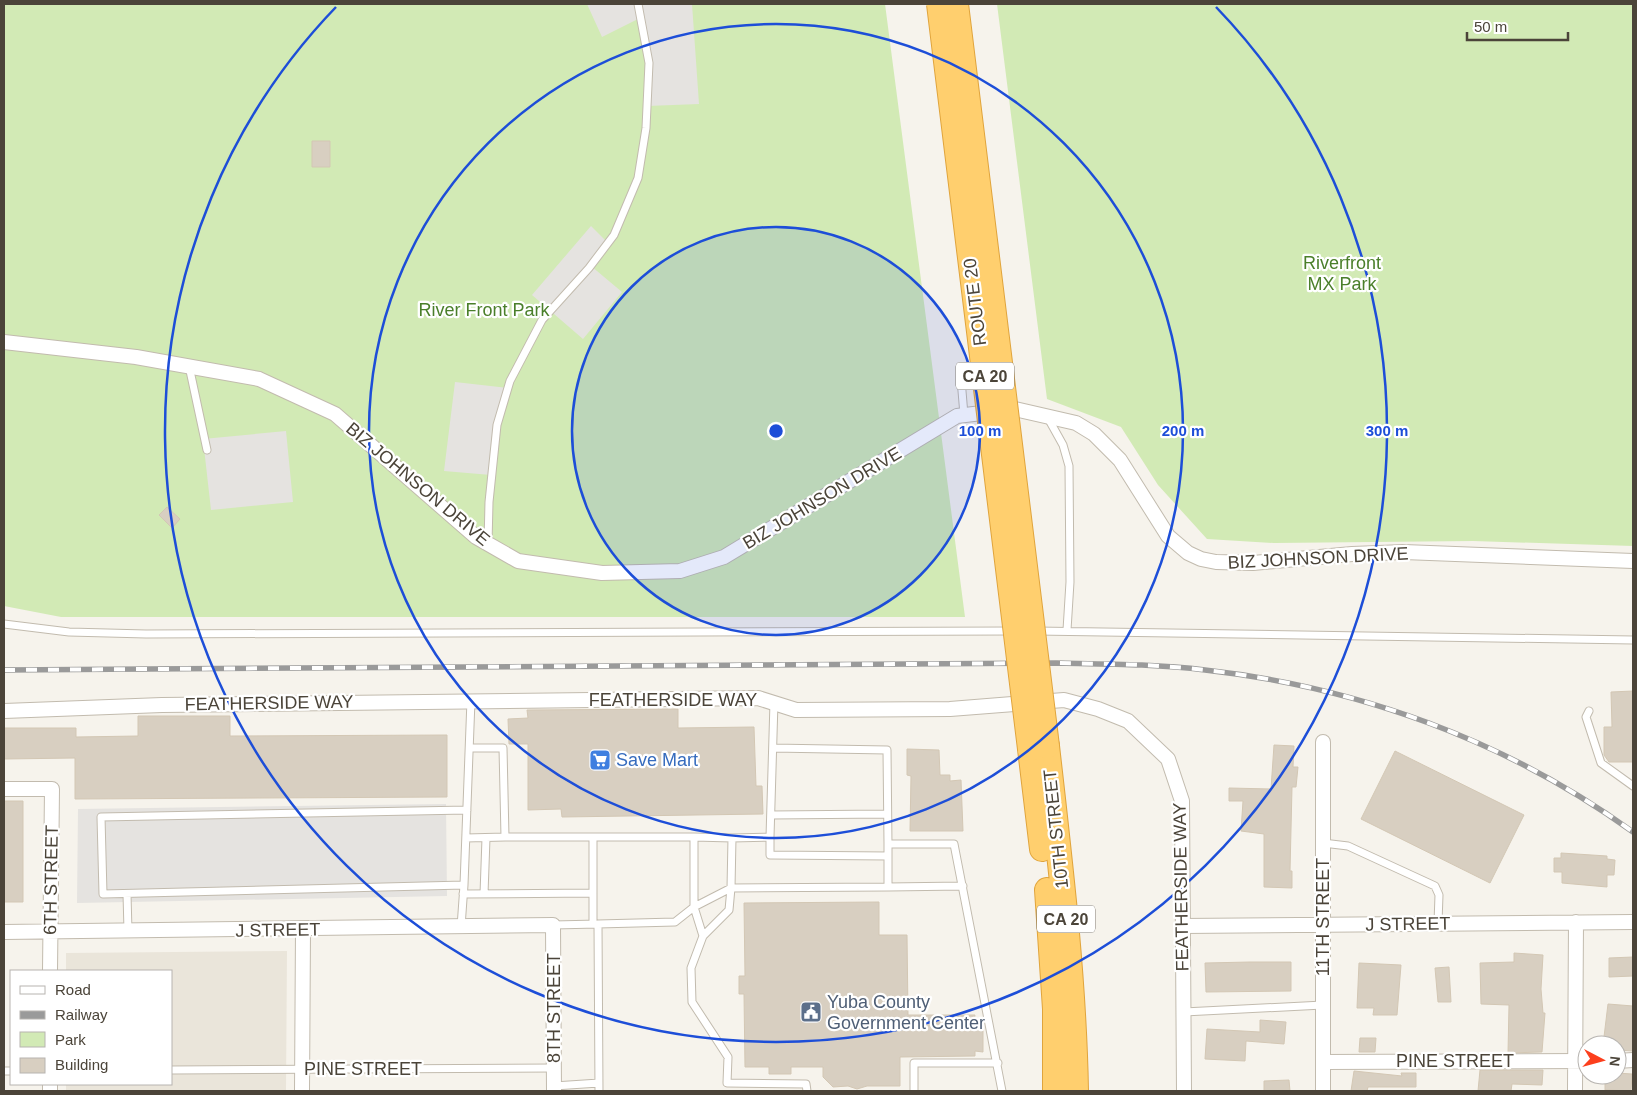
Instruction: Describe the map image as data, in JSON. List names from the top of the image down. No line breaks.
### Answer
{"streets":{"highway":["ROUTE 20","CA 20","10TH STREET"],"street":["BIZ JOHNSON DRIVE","FEATHERSIDE WAY","6TH STREET","11TH STREET","J STREET","8TH STREET","PINE STREET"]},"crossings":[["ROUTE 20","10TH STREET"],["FEATHERSIDE WAY","J STREET"],["6TH STREET","J STREET"],["11TH STREET","J STREET"],["11TH STREET","PINE STREET"],["J STREET","8TH STREET"],["8TH STREET","PINE STREET"]],"parks":["Riverfront MX Park","River Front Park"],"places":{"supermarket":["Save Mart"],"public building":["Yuba County Government Center"]},"legend":["Road","Railway","Park","Building"],"scale_bar":"50 m","north":"right","rings":["100 m","200 m","300 m"]}
